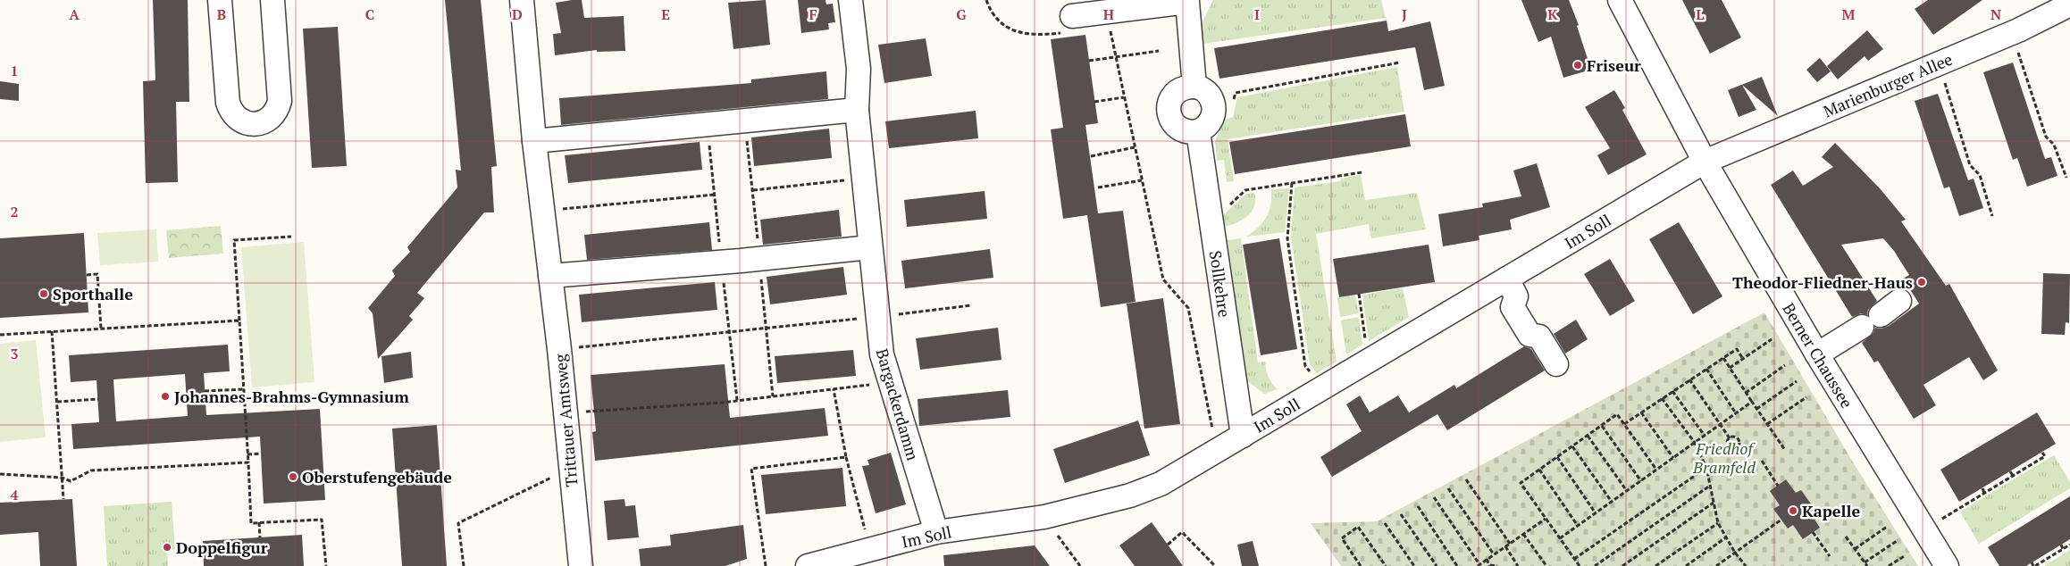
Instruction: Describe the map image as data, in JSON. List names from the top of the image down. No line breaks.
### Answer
{"streets":{"street":["Marienburger Allee","Im Soll","Sollkehre","Berner Chaussee","Bargackerdamm","Trittauer Amtsweg"]},"crossings":[["Marienburger Allee","Im Soll"],["Marienburger Allee","Berner Chaussee"],["Im Soll","Sollkehre"],["Im Soll","Berner Chaussee"],["Im Soll","Bargackerdamm"]],"parks":["Friedhof Bramfeld"],"places":["Friseur","Theodor-Fliedner-Haus","Sporthalle","Johannes-Brahms-Gymnasium","Oberstufengebäude","Kapelle","Doppelfigur"],"grid":{"columns":["A","B","C","D","E","F","G","H","I","J","K","L","M","N"],"rows":["1","2","3","4"]}}
